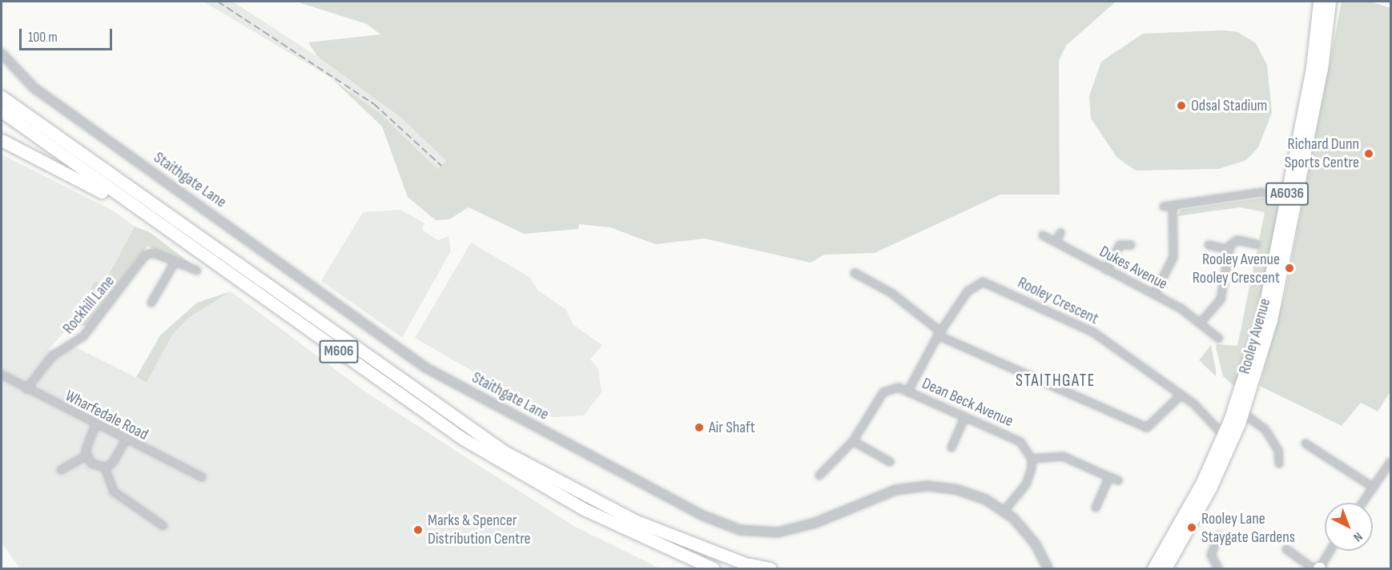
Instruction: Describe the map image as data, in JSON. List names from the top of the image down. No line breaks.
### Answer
{"streets":{"highway":["A6036","Rooley Avenue","M606"],"street":["Staithgate Lane","Dukes Avenue","Rooley Crescent","Rockhill Lane","Dean Beck Avenue","Wharfedale Road"]},"crossings":[["Rooley Crescent","Rooley Avenue"],["Rooley Crescent","Dean Beck Avenue"],["Rockhill Lane","Wharfedale Road"]],"districts":["STAITHGATE"],"places":["Odsal Stadium","Richard Dunn Sports Centre","Rooley Avenue Rooley Crescent","Air Shaft","Rooley Lane Staygate Gardens","Marks & Spencer Distribution Centre"],"scale_bar":"100 m","north":"bottom right"}
